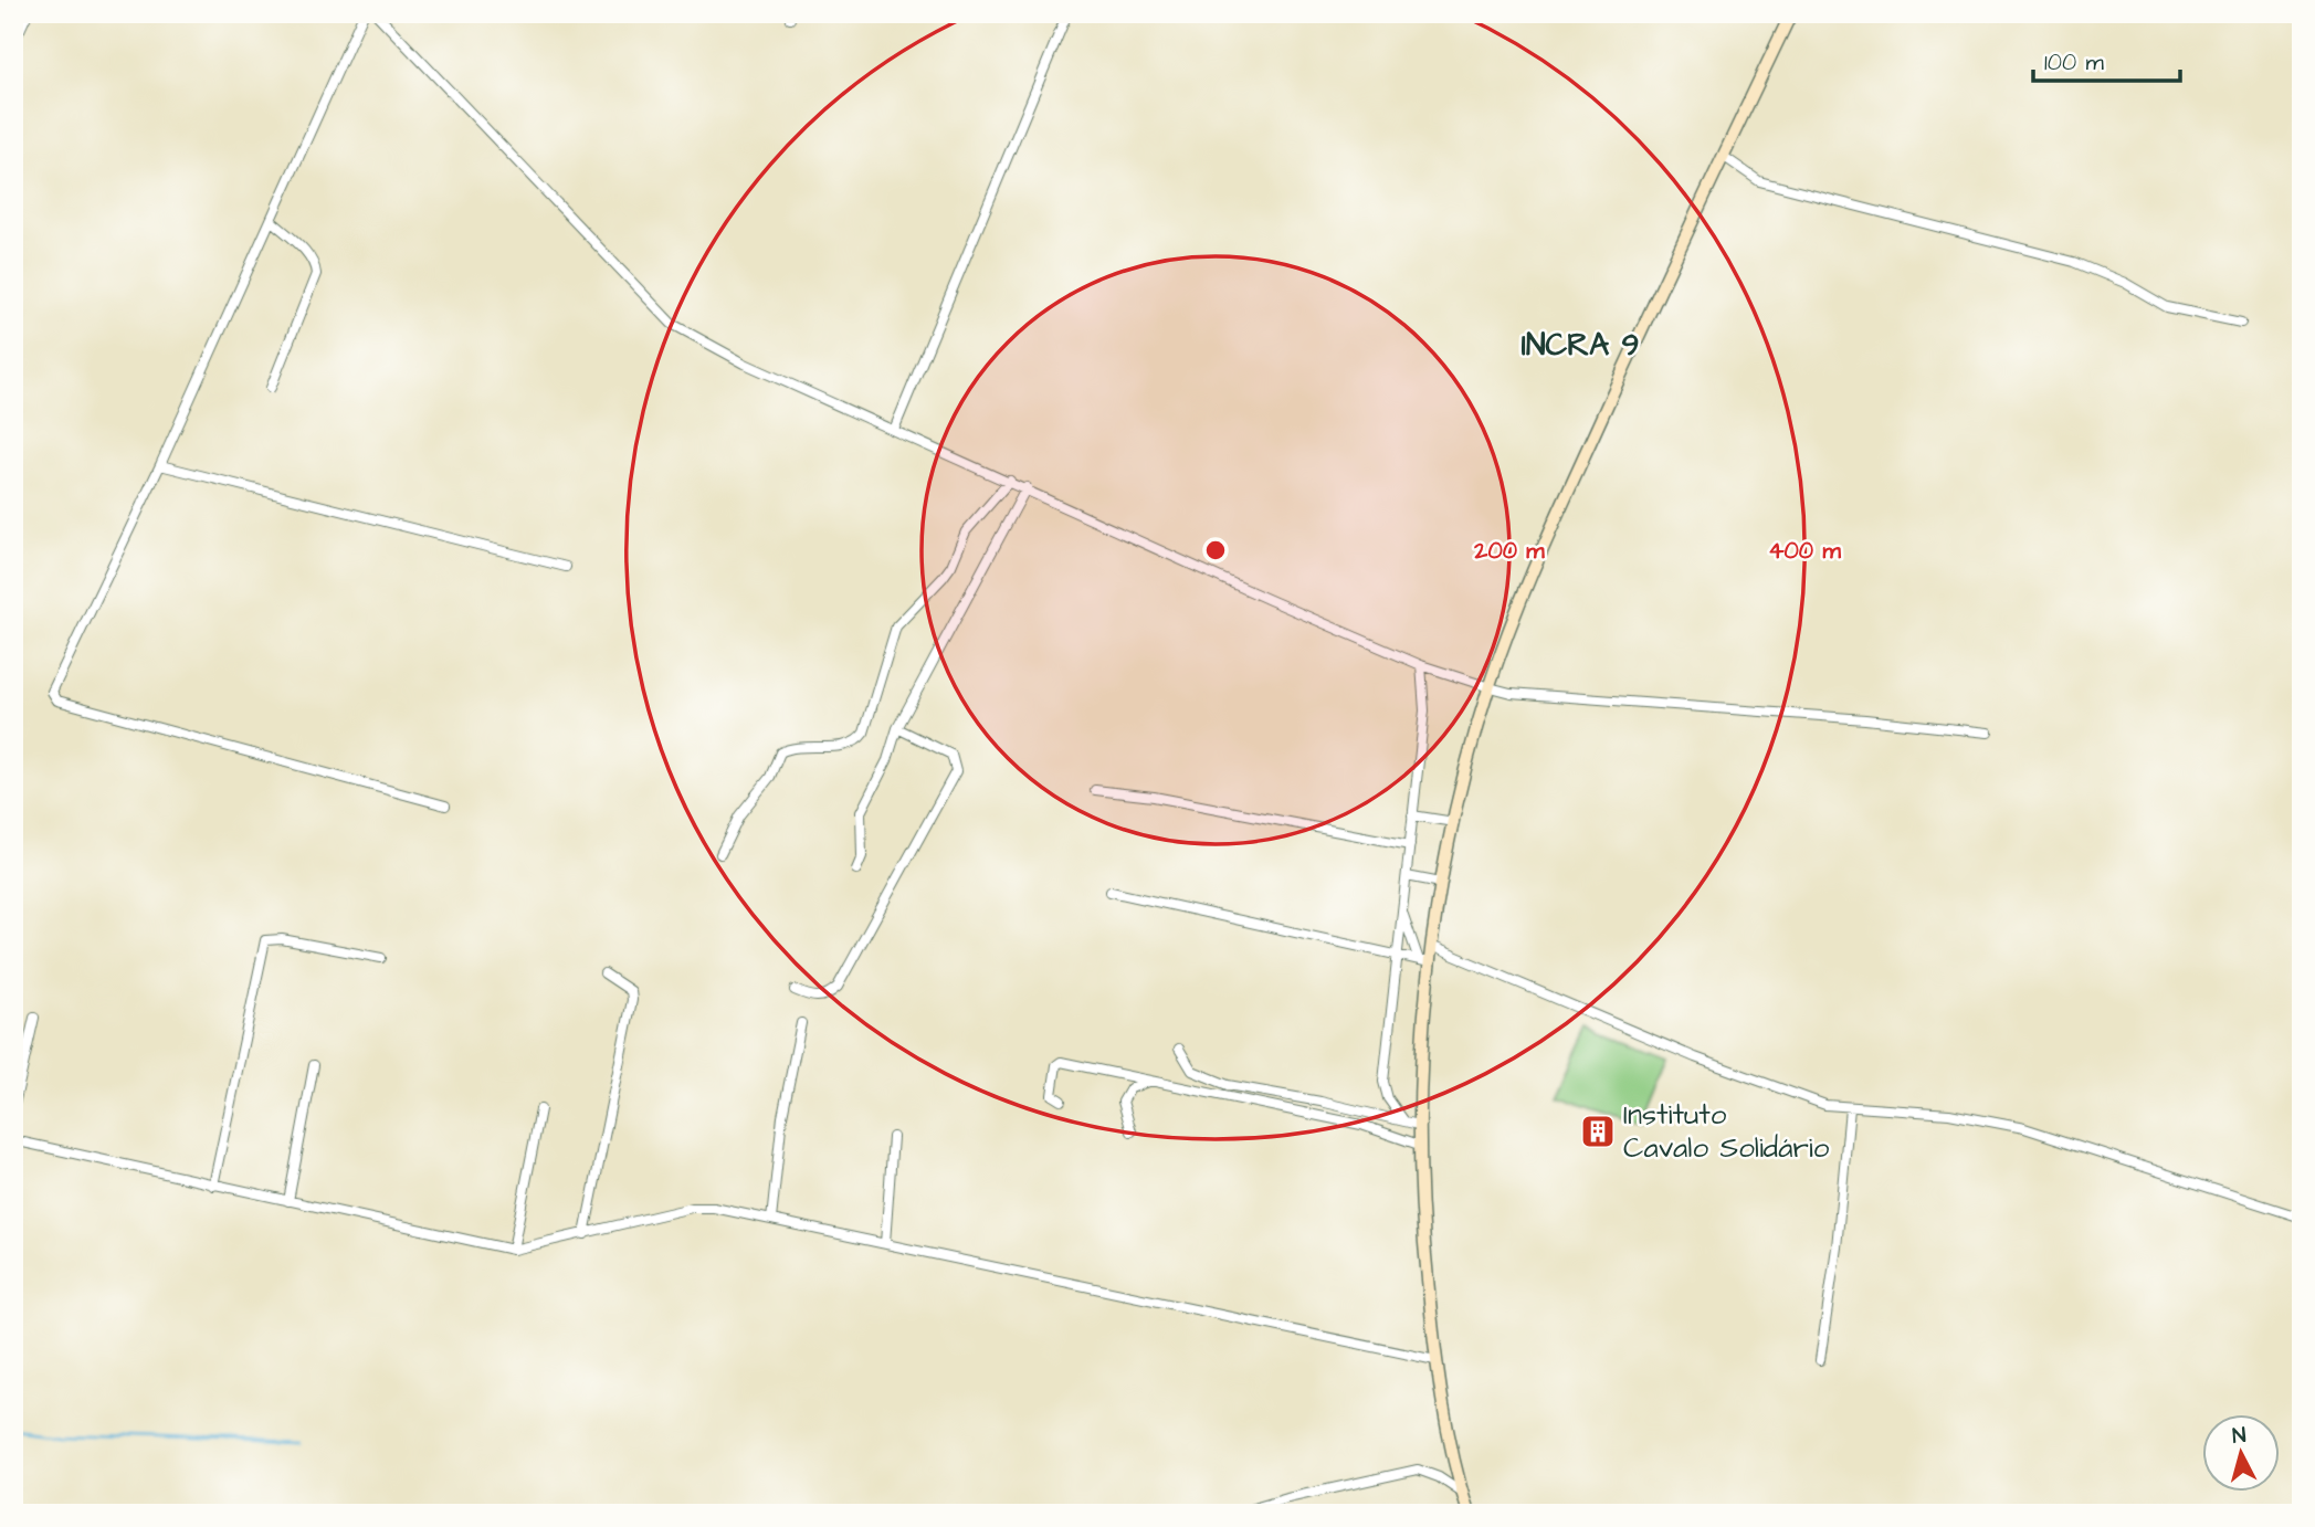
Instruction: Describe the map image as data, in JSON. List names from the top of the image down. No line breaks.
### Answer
{"districts":["INCRA 9"],"places":{"building":["Instituto Cavalo Solidário"]},"scale_bar":"100 m","north":"top","rings":["200 m","400 m"]}
